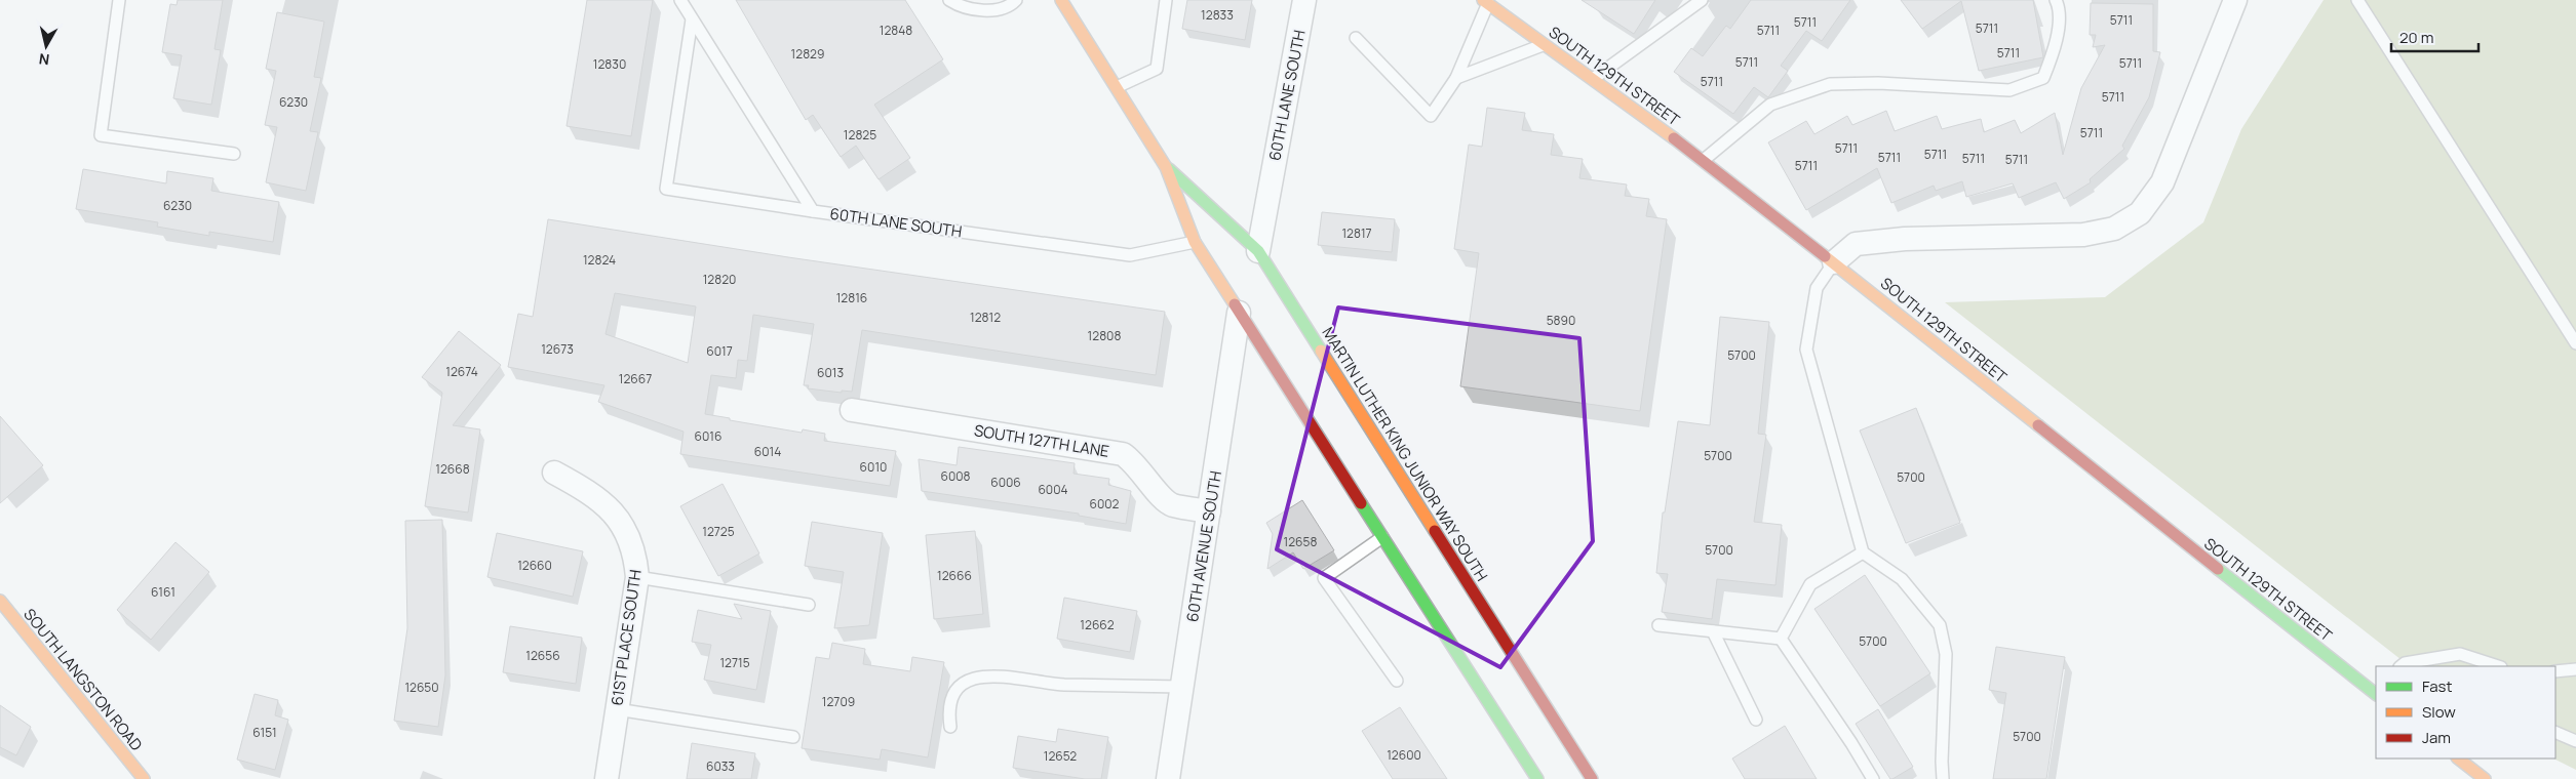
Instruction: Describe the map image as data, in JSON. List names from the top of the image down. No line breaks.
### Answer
{"streets":{"main road":["SOUTH 129TH STREET","MARTIN LUTHER KING JUNIOR WAY SOUTH","SOUTH LANGSTON ROAD"],"street":["60TH LANE SOUTH","SOUTH 127TH LANE","60TH AVENUE SOUTH","61ST PLACE SOUTH"]},"crossings":[["60TH LANE SOUTH","MARTIN LUTHER KING JUNIOR WAY SOUTH"],["SOUTH 127TH LANE","60TH AVENUE SOUTH"],["MARTIN LUTHER KING JUNIOR WAY SOUTH","60TH AVENUE SOUTH"]],"house_numbers":["12833","5711","5711","5711","12848","5711","5711","12829","5711","5711","12830","5711","5711","6230","5711","12825","5711","5711","5711","5711","5711","5711","6230","12817","12824","12820","12816","12812","5890","12808","12673","6017","5700","12674","6013","12667","6016","6014","5700","6010","12668","6008","5700","6006","6004","6002","12725","12658","5700","12660","12666","6161","12662","5700","12656","12715","12650","12709","6151","5700","12600","12652","6033"],"legend":["Fast","Slow","Jam"],"scale_bar":"20 m","north":"bottom"}
